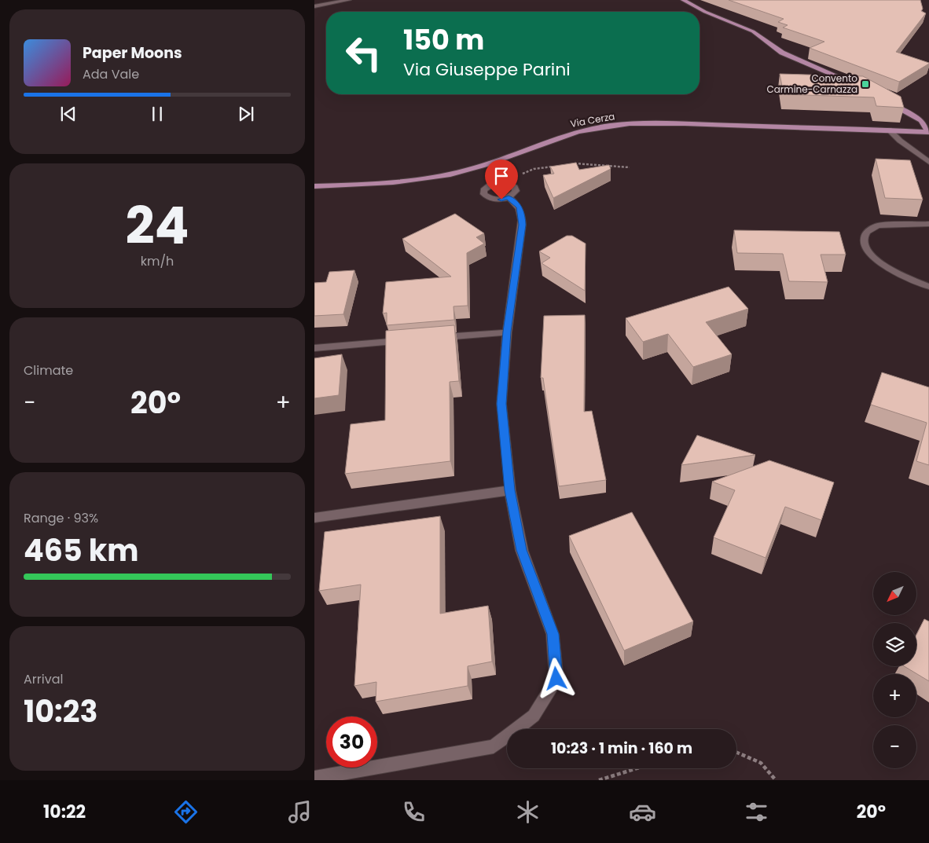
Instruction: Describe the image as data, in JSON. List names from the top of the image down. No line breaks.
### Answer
{"streets":{"main road":["Via Cerza"]},"places":{"transit":["Convento Carmine-Carnazza"]},"north":"bottom left","page":{"turn":["150 m","Via Giuseppe Parini"],"song":["Paper Moons","Ada Vale"],"tile":[["24","km/h"],"Climate",["Range · 93%","465 km"],["Arrival","10:23"]],"heat":["−","20°","+"],"map_buttons":["+","−"],"limit":"30","trip":"10:23 · 1 min · 160 m","tabs":["10:22","20°"]}}
